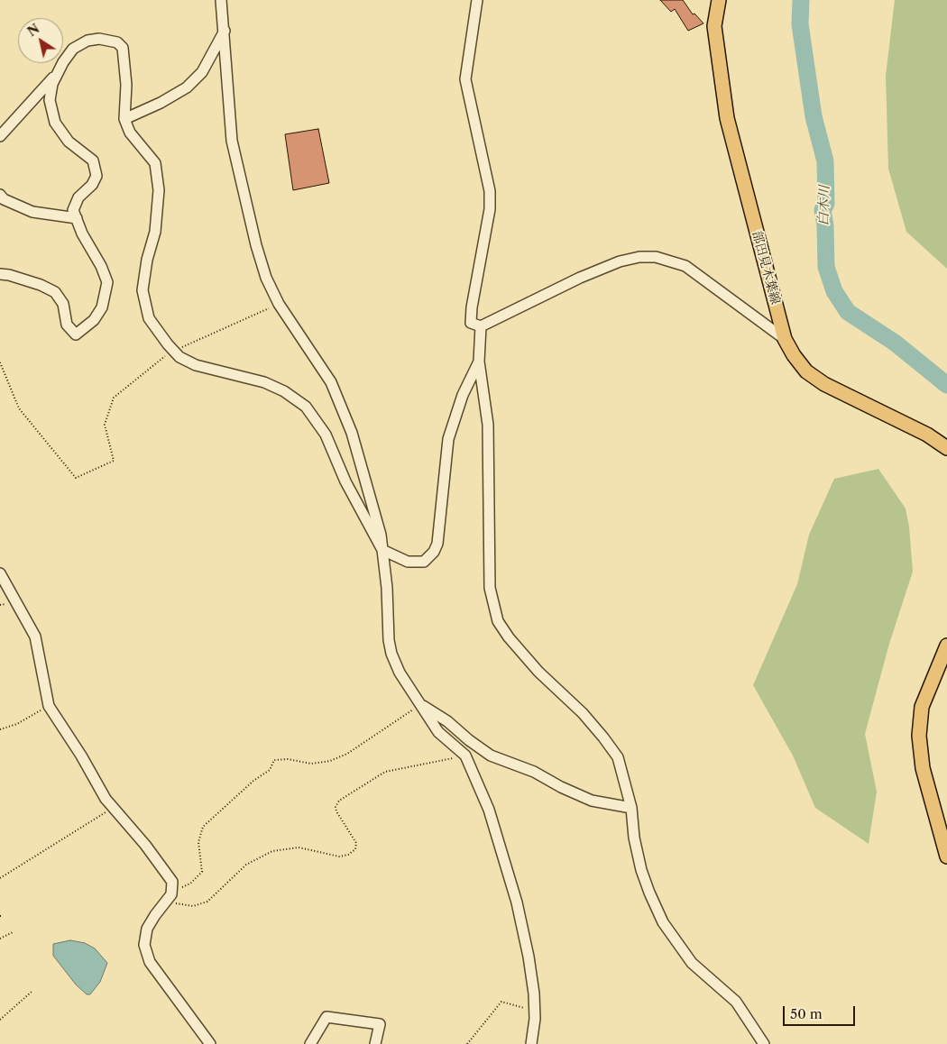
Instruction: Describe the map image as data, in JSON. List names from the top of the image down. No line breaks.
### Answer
{"streets":{"main road":["部田見木葉線"]},"water":["白木川"],"scale_bar":"50 m","north":"top left"}
